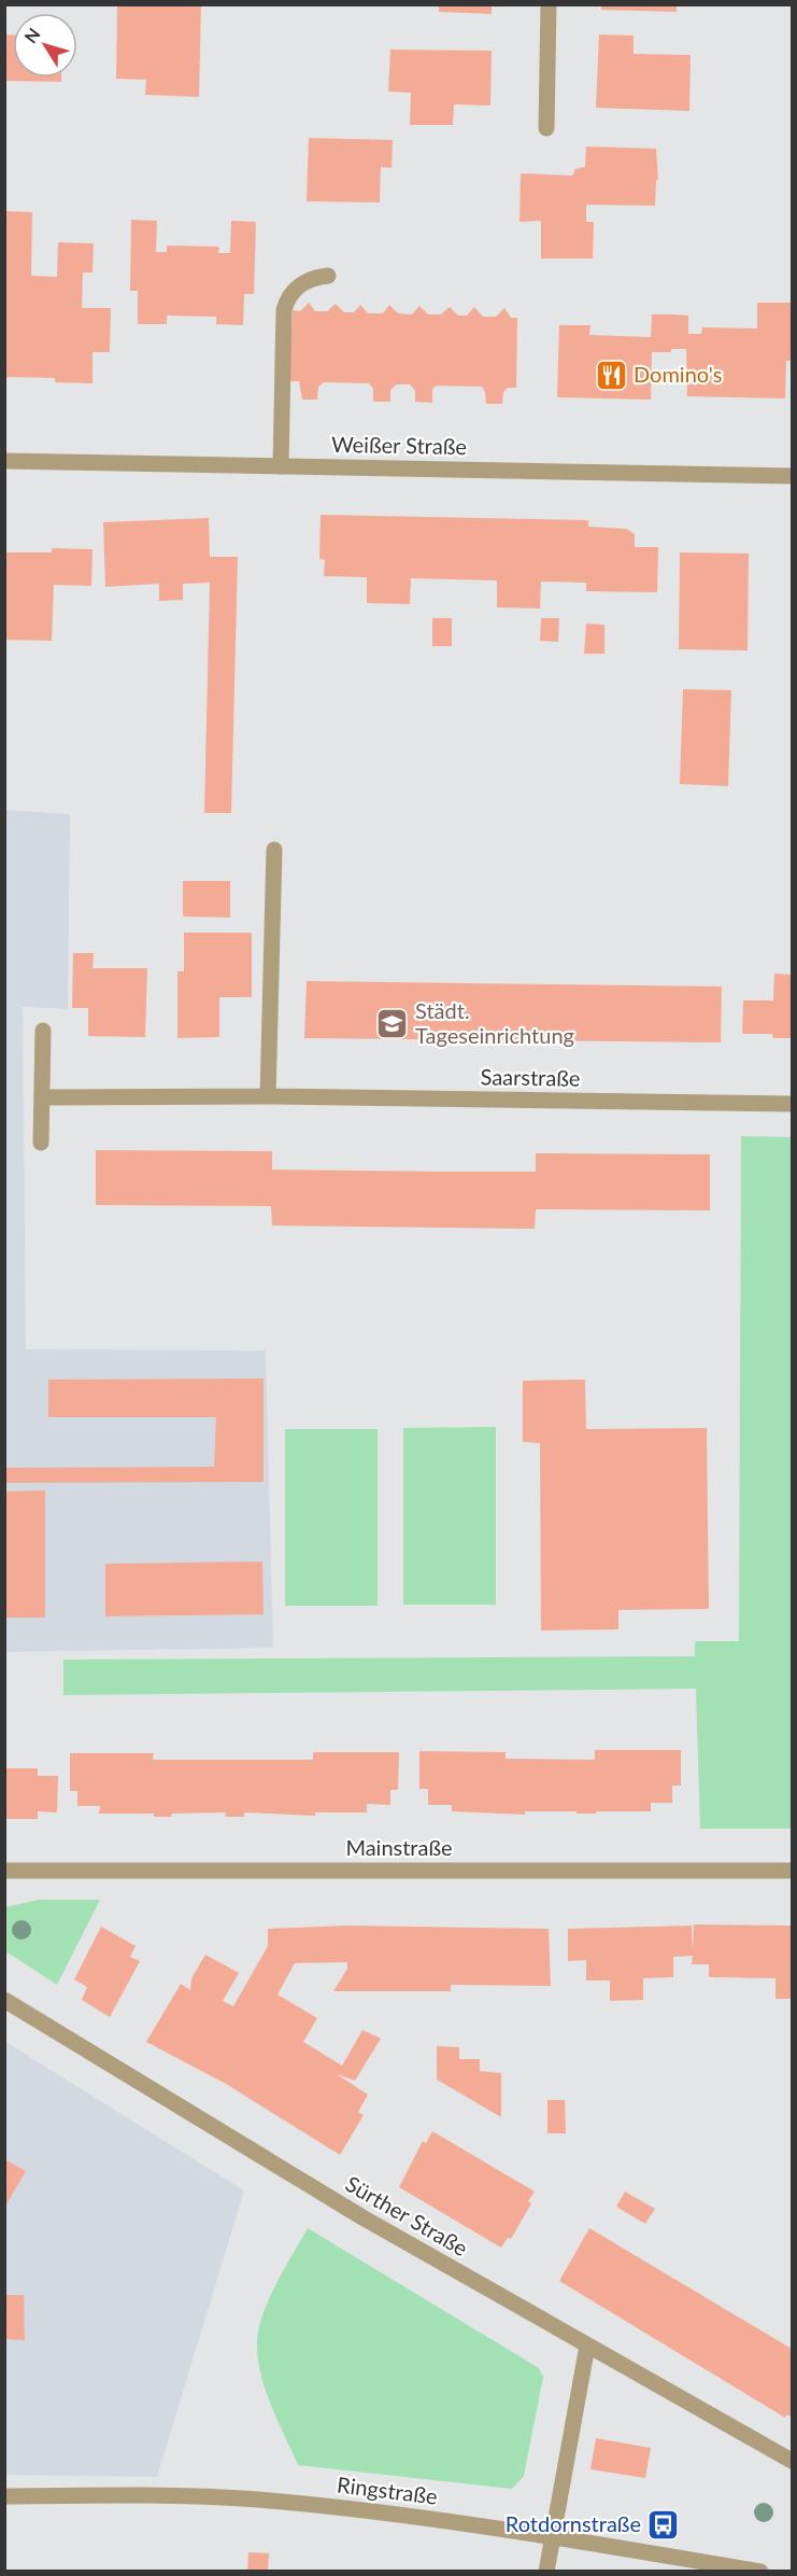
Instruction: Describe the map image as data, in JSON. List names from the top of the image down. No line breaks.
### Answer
{"streets":{"street":["Weißer Straße","Saarstraße","Mainstraße","Sürther Straße","Ringstraße"]},"places":{"restaurant":["Domino's"],"school or university":["Städt. Tageseinrichtung"],"bus stop":["Rotdornstraße"]},"north":"top left"}
